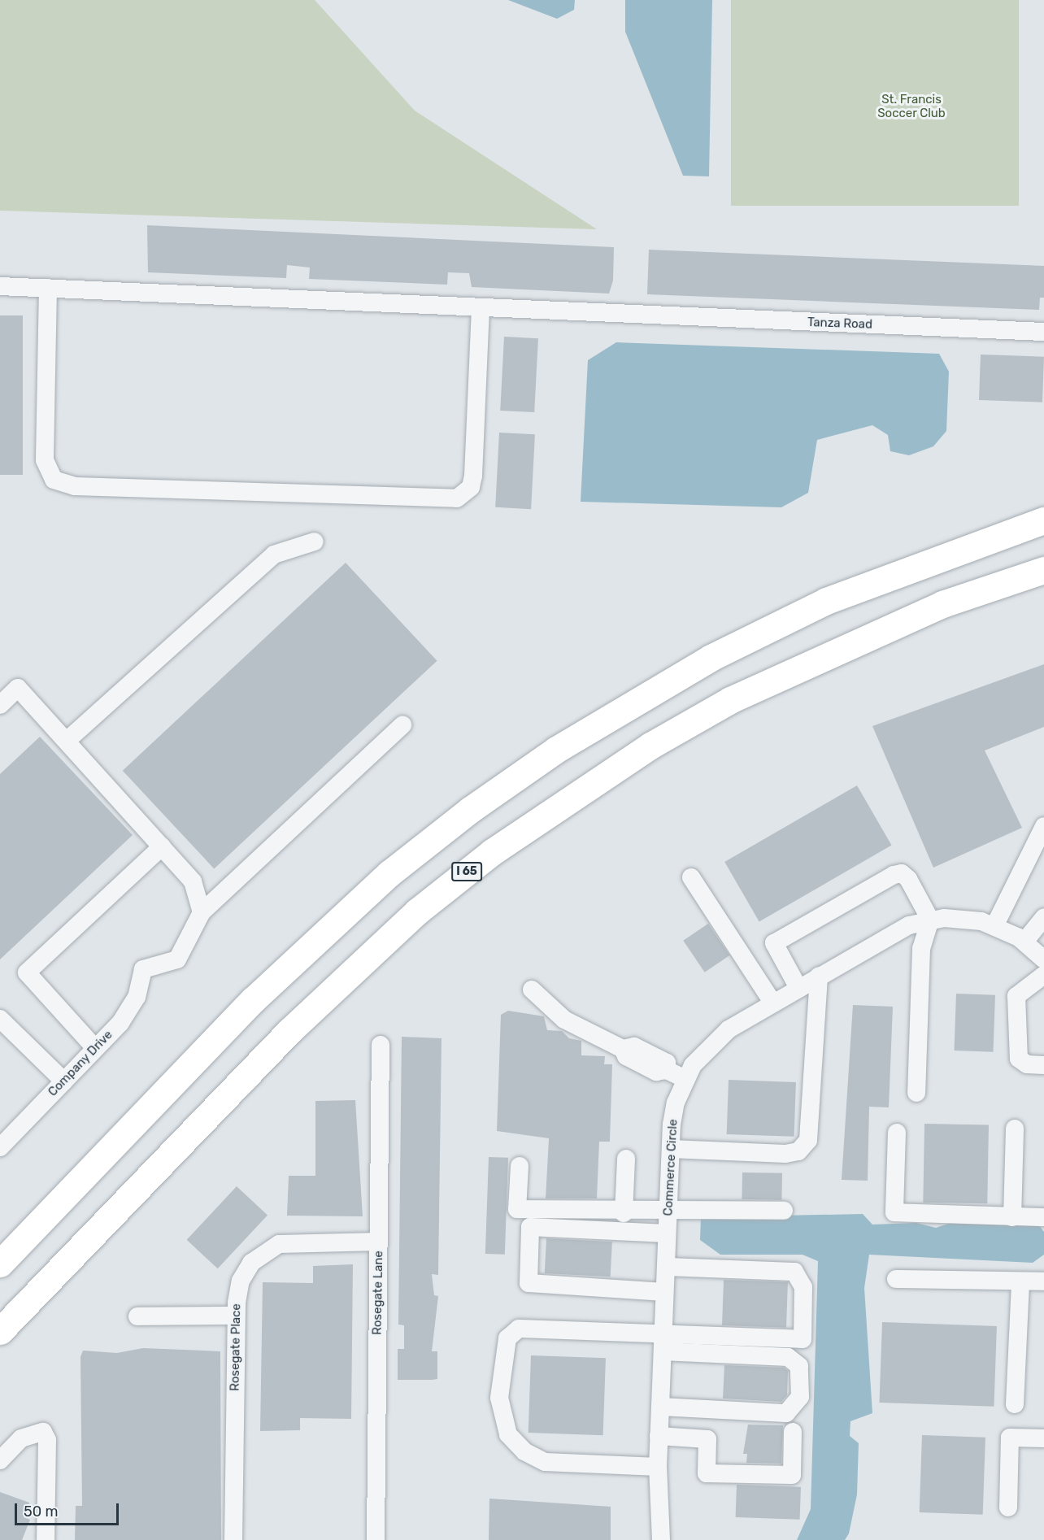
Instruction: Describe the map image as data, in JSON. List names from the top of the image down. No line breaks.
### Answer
{"streets":{"highway":["I 65"],"street":["Tanza Road","Company Drive","Commerce Circle","Rosegate Lane","Rosegate Place"]},"crossings":[["Rosegate Lane","Rosegate Place"]],"parks":["St. Francis Soccer Club"],"scale_bar":"50 m"}
